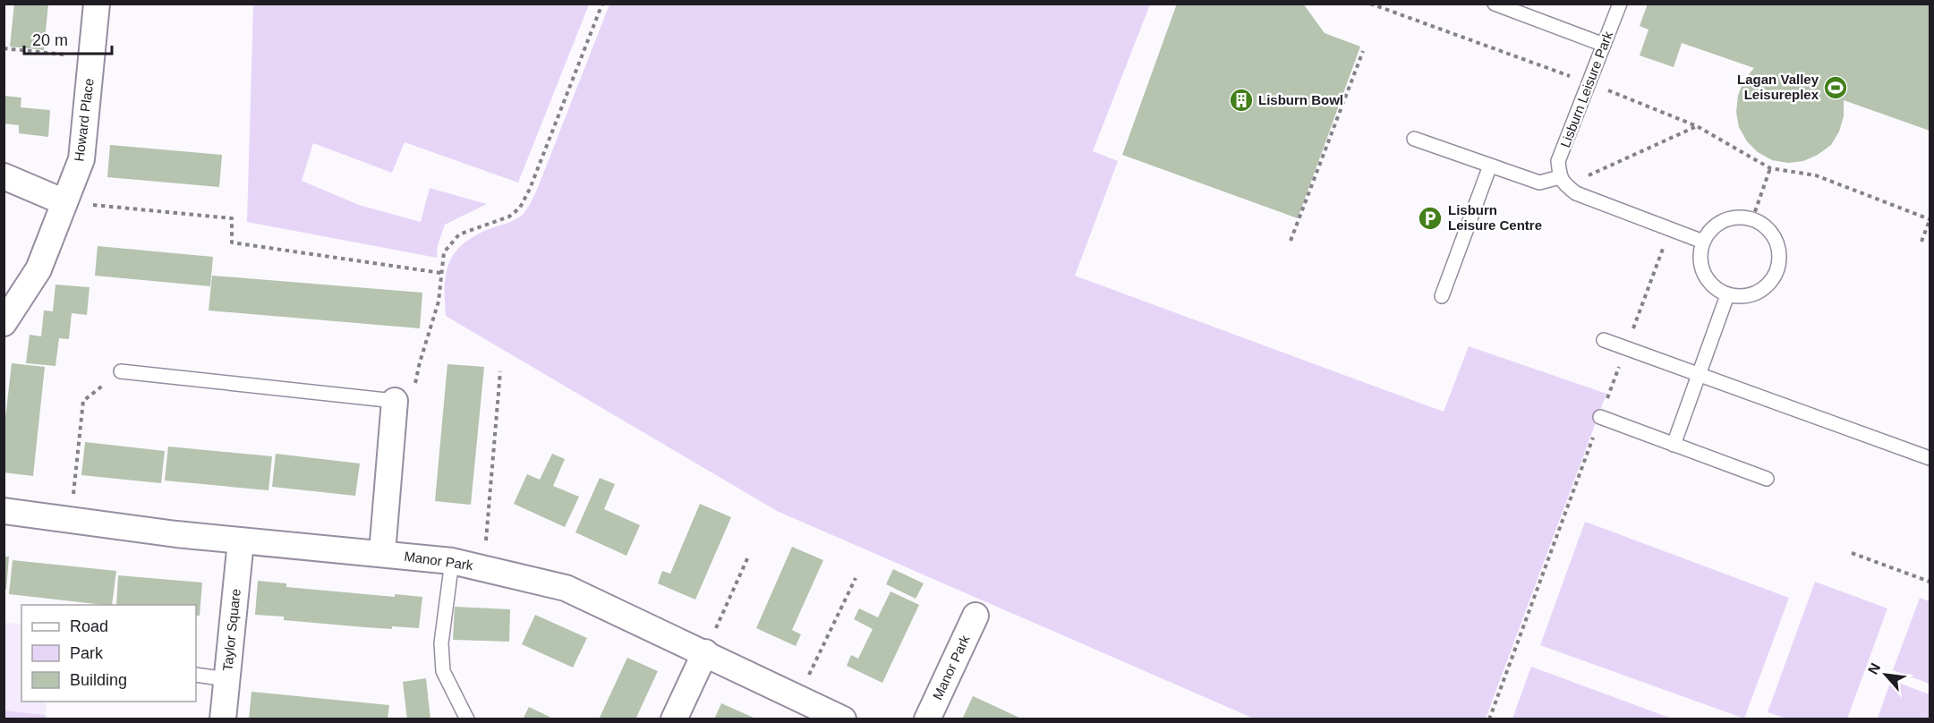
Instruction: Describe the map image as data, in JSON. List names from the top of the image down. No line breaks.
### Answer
{"streets":{"street":["Howard Place","Manor Park","Taylor Square"],"lane":["Lisburn Leisure Park"]},"crossings":[["Manor Park","Taylor Square"]],"places":{"sports":["Lagan Valley Leisureplex"],"building":["Lisburn Bowl"],"parking":["Lisburn Leisure Centre"]},"legend":["Road","Park","Building"],"scale_bar":"20 m","north":"top left"}
